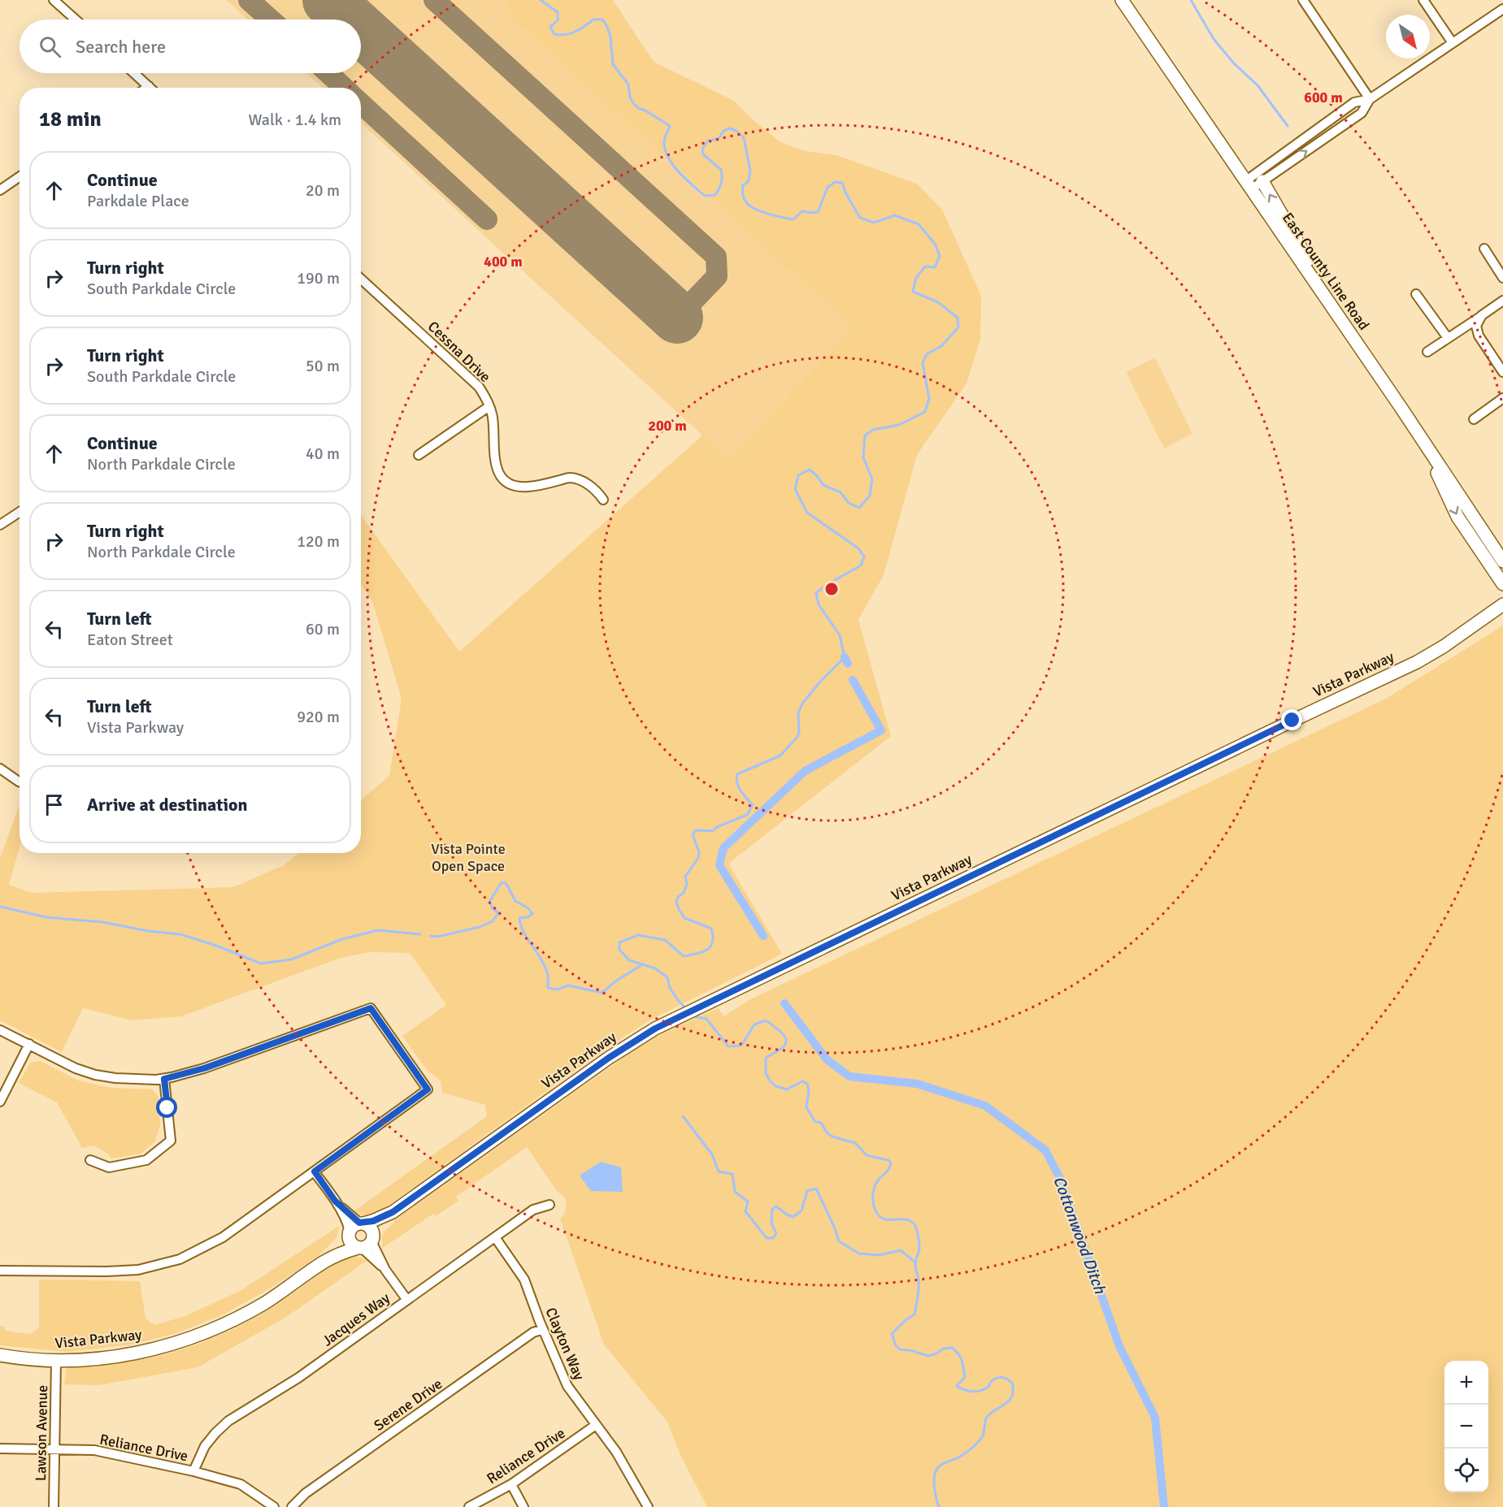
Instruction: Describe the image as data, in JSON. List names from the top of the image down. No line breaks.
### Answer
{"streets":{"street":["East County Line Road","Cessna Drive","Vista Parkway","Jacques Way","Clayton Way","Serene Drive","Lawson Avenue","Reliance Drive"]},"crossings":[["Vista Parkway","Lawson Avenue"],["Jacques Way","Clayton Way"],["Jacques Way","Reliance Drive"],["Clayton Way","Serene Drive"],["Clayton Way","Reliance Drive"],["Lawson Avenue","Reliance Drive"]],"water":["Cottonwood Ditch"],"parks":["Vista Pointe Open Space"],"north":"bottom right","page":{"search":"Search here","heading":["18 min","Walk · 1.4 km"],"list":[["Continue","Parkdale Place","20 m"],["Turn right","South Parkdale Circle","190 m"],["Turn right","South Parkdale Circle","50 m"],["Continue","North Parkdale Circle","40 m"],["Turn right","North Parkdale Circle","120 m"],["Turn left","Eaton Street","60 m"],["Turn left","Vista Parkway","920 m"],"Arrive at destination"],"map_buttons":["+","−"]},"rings":["600 m","400 m","200 m"]}
